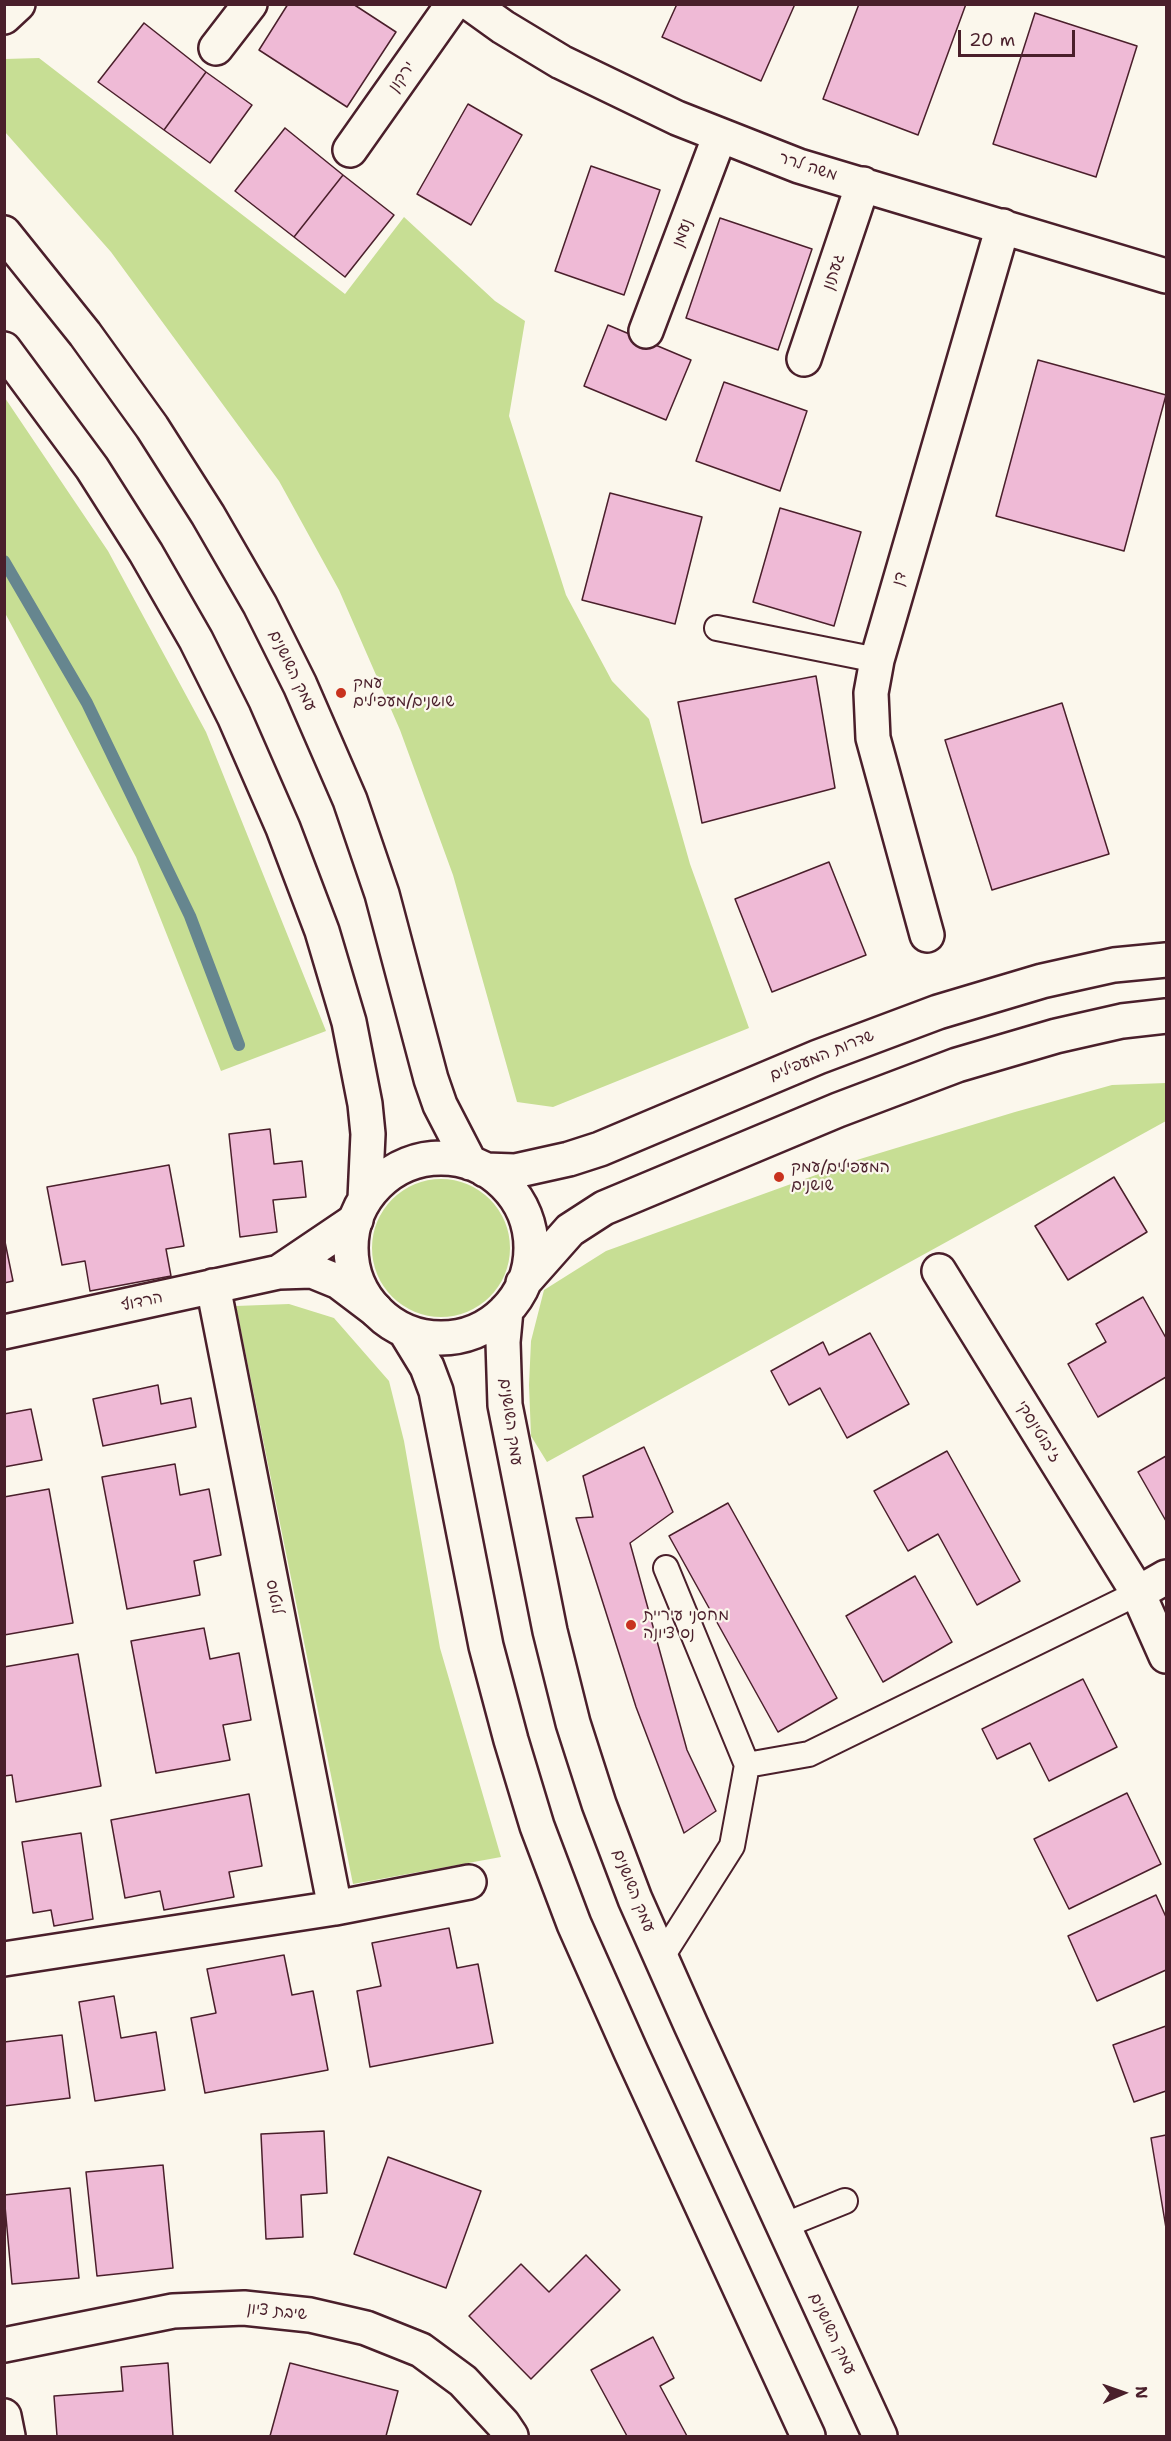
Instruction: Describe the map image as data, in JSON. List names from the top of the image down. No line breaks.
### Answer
{"streets":{"street":["ירקון","משה לרר","נעמן","געתון","דן","עמק השושנים","שדרות המעפילים","הרדוף","ז'בוטינסקי","לוטוס","שיבת ציון"]},"crossings":[["משה לרר","נעמן"],["משה לרר","געתון"],["משה לרר","דן"],["עמק השושנים","שדרות המעפילים"],["עמק השושנים","הרדוף"],["שדרות המעפילים","הרדוף"],["הרדוף","לוטוס"]],"places":["עמק שושנים/מעפילים","המעפילים/עמק שושנים","מחסני עיריית נס ציונה"],"scale_bar":"20 m","north":"right"}
